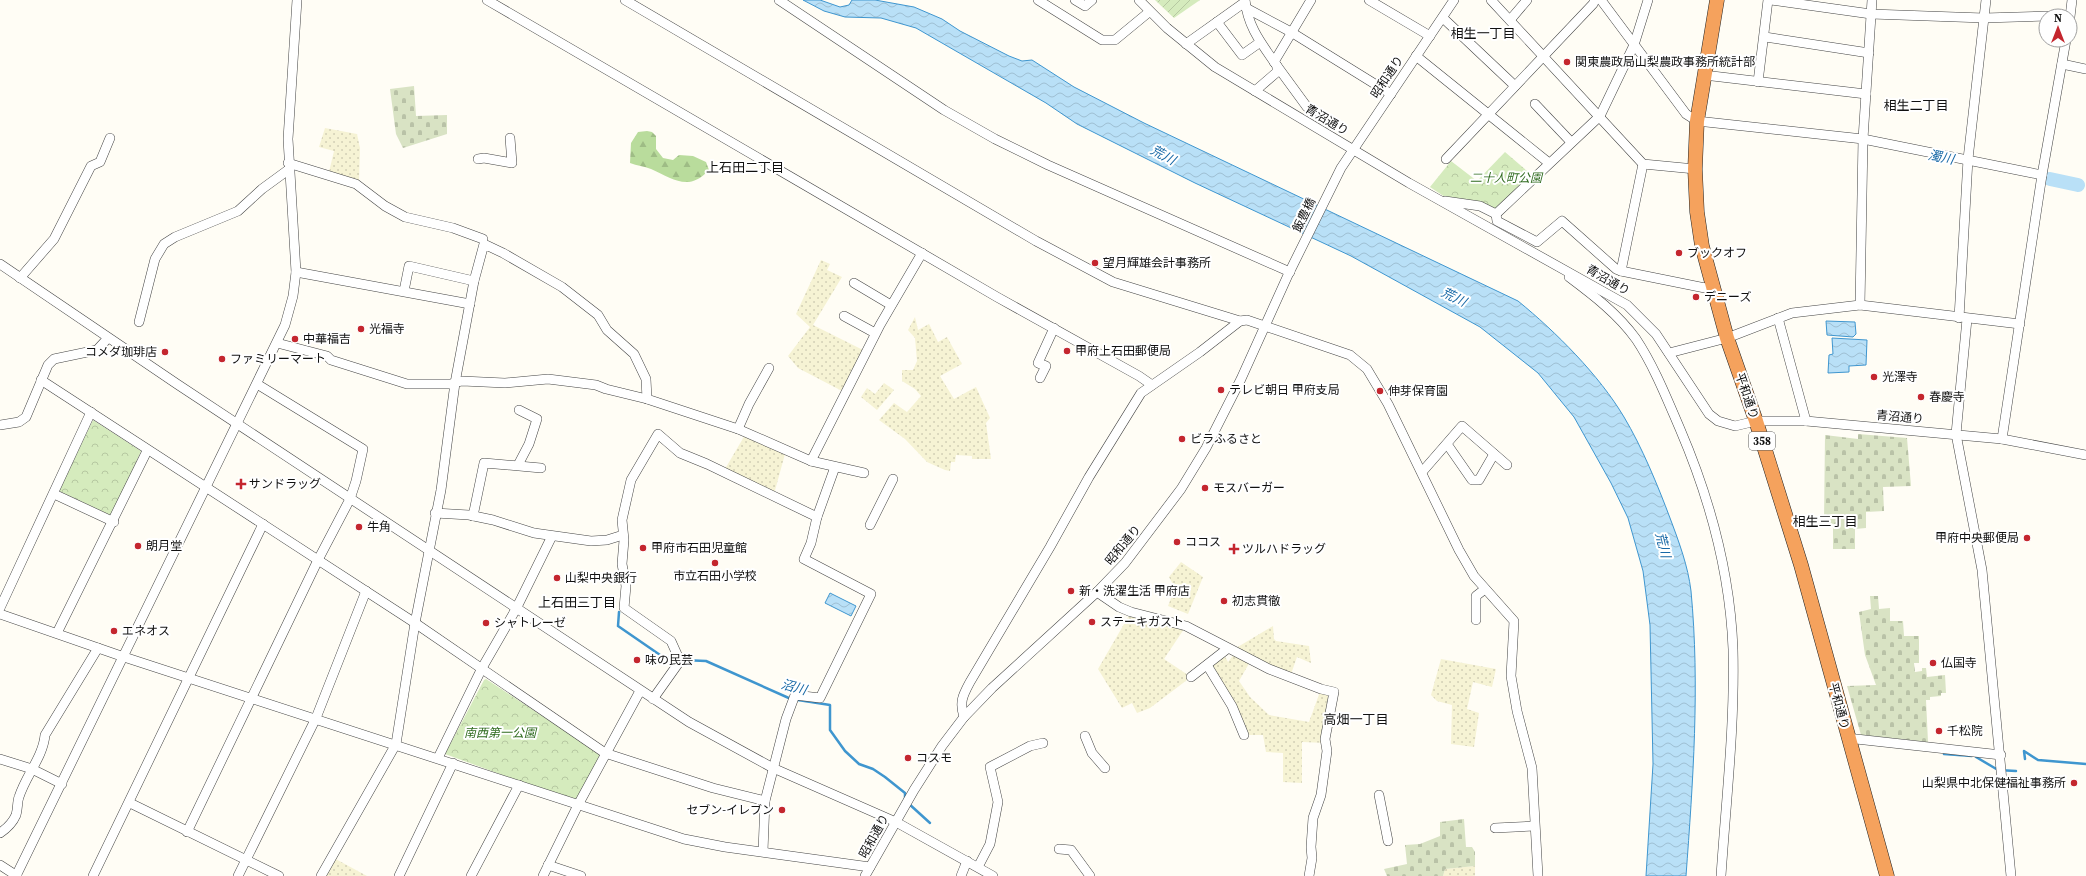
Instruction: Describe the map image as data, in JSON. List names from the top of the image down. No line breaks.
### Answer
{"streets":{"highway":["平和通り","358"],"street":["昭和通り","青沼通り","飯豊橋"]},"crossings":[["昭和通り","青沼通り"],["昭和通り","飯豊橋"],["青沼通り","平和通り"]],"districts":["相生一丁目","相生二丁目","上石田二丁目","相生三丁目","上石田三丁目","高畑一丁目"],"water":["荒川","濁川","沼川"],"parks":["二十人町公園","南西第一公園"],"places":{"other":["関東農政局山梨農政事務所統計部","ブックオフ","望月輝雄会計事務所","デニーズ","光福寺","中華福吉","甲府上石田郵便局","コメダ珈琲店","ファミリーマート","光澤寺","テレビ朝日 甲府支局","伸芽保育園","春慶寺","ビラふるさと","モスバーガー","牛角","甲府中央郵便局","ココス","朗月堂","甲府市石田児童館","市立石田小学校","山梨中央銀行","新・洗濯生活 甲府店","初志貫徹","ステーキガスト","シャトレーゼ","エネオス","味の民芸","仏国寺","千松院","コスモ","山梨県中北保健福祉事務所","セブン-イレブン"],"health":["サンドラッグ","ツルハドラッグ"]},"north":"top"}
